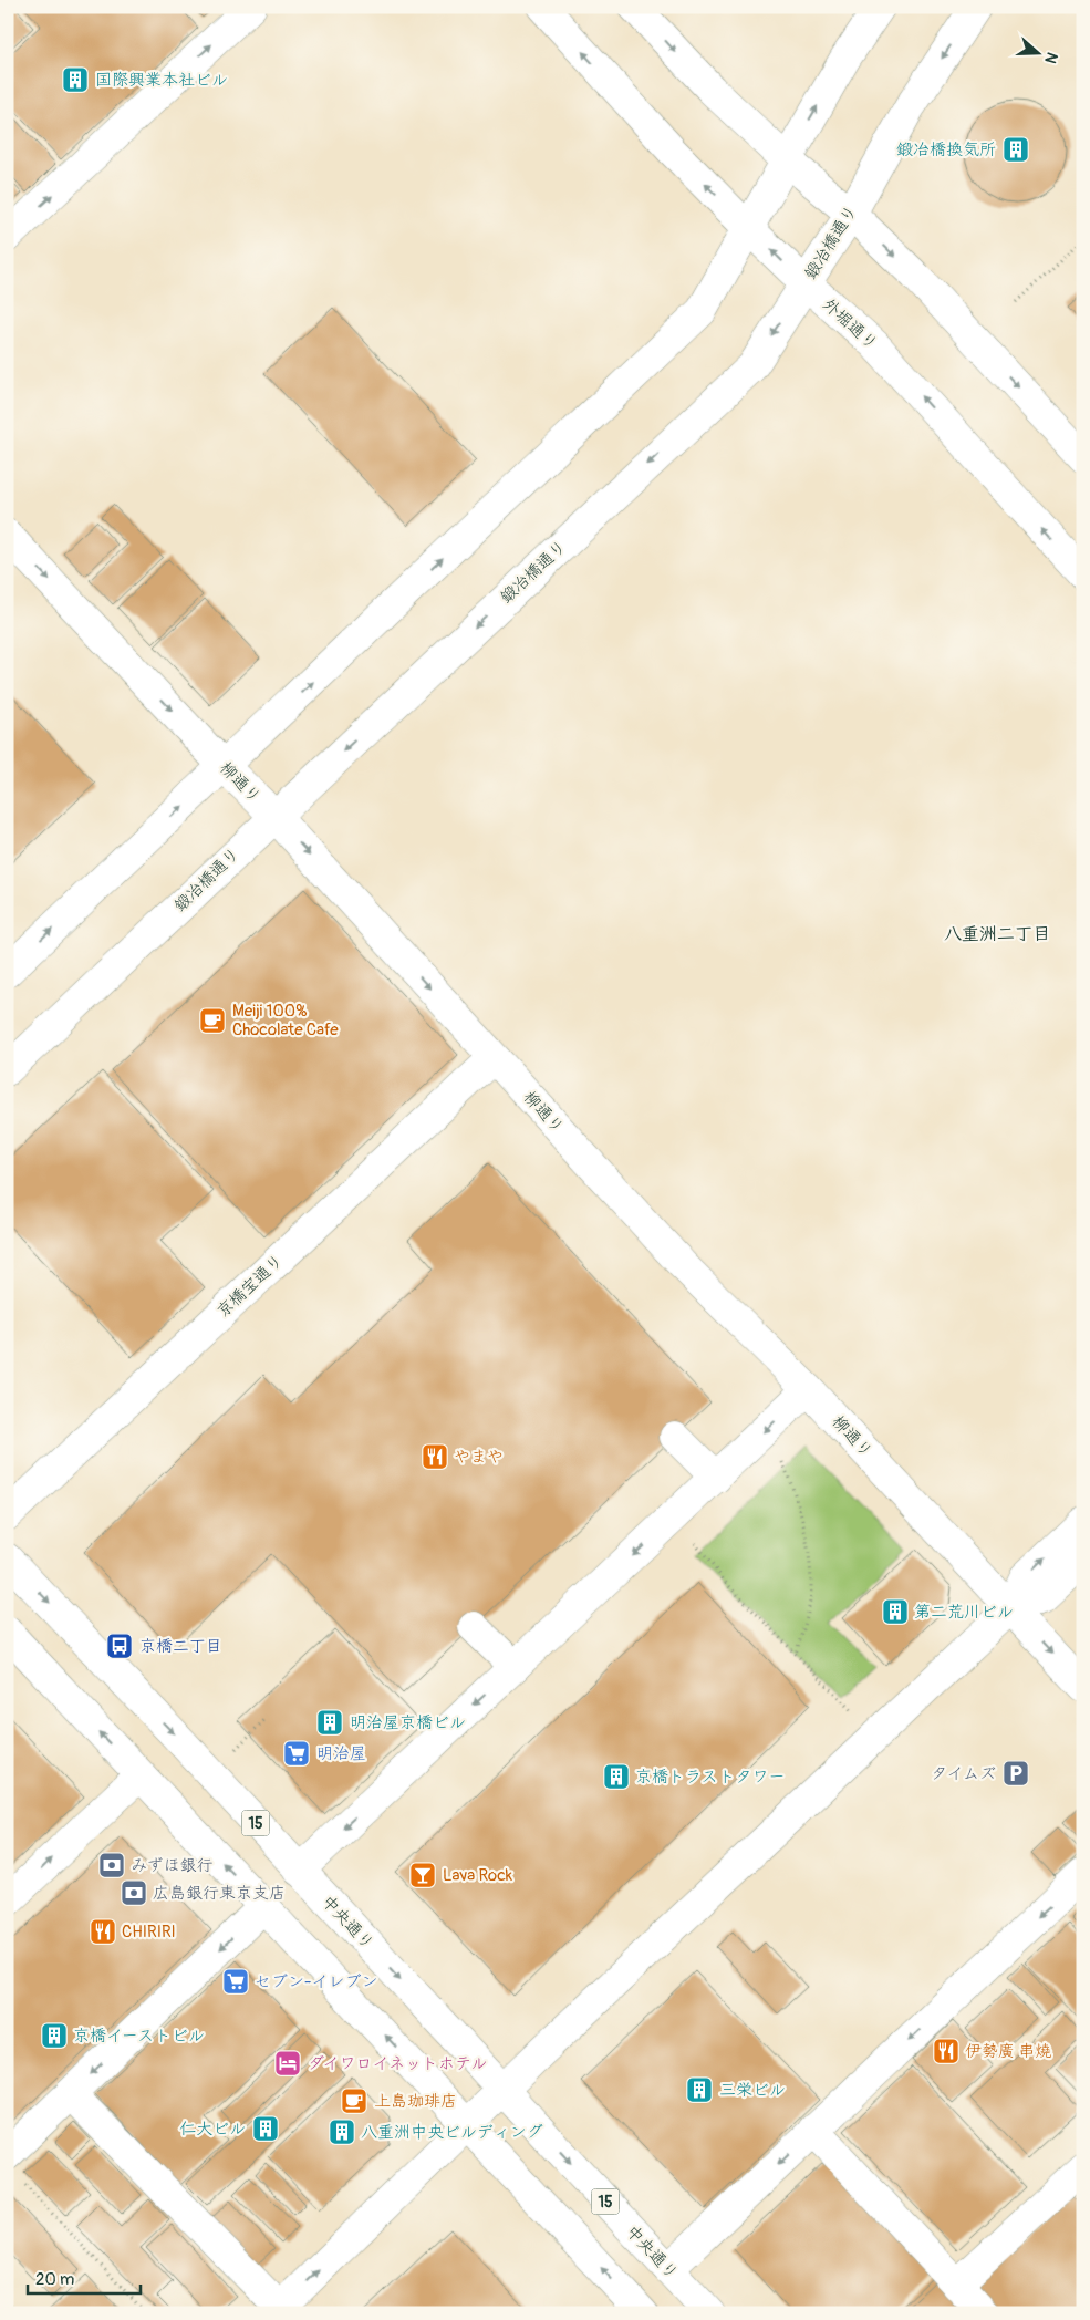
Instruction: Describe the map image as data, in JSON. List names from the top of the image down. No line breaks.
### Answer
{"streets":{"main road":["鍛冶橋通り","外堀通り","柳通り","京橋宝通り","15","中央通り"]},"crossings":[["鍛冶橋通り","外堀通り"],["鍛冶橋通り","柳通り"],["柳通り","京橋宝通り"]],"one_way":["柳通り"],"districts":["八重洲二丁目"],"places":{"building":["国際興業本社ビル","鍛冶橋換気所","第二荒川ビル","明治屋京橋ビル","京橋トラストタワー","京橋イーストビル","三栄ビル","仁大ビル","八重洲中央ビルディング"],"cafe":["Meiji 100% Chocolate Cafe","上島珈琲店"],"restaurant":["やまや","CHIRIRI","伊勢廣 串燒"],"bus stop":["京橋二丁目"],"supermarket":["明治屋","セブン-イレブン"],"parking":["タイムズ"],"bank":["みずほ銀行","広島銀行東京支店"],"bar":["Lava Rock"],"hotel":["ダイワロイネットホテル"]},"scale_bar":"20 m","north":"right"}
